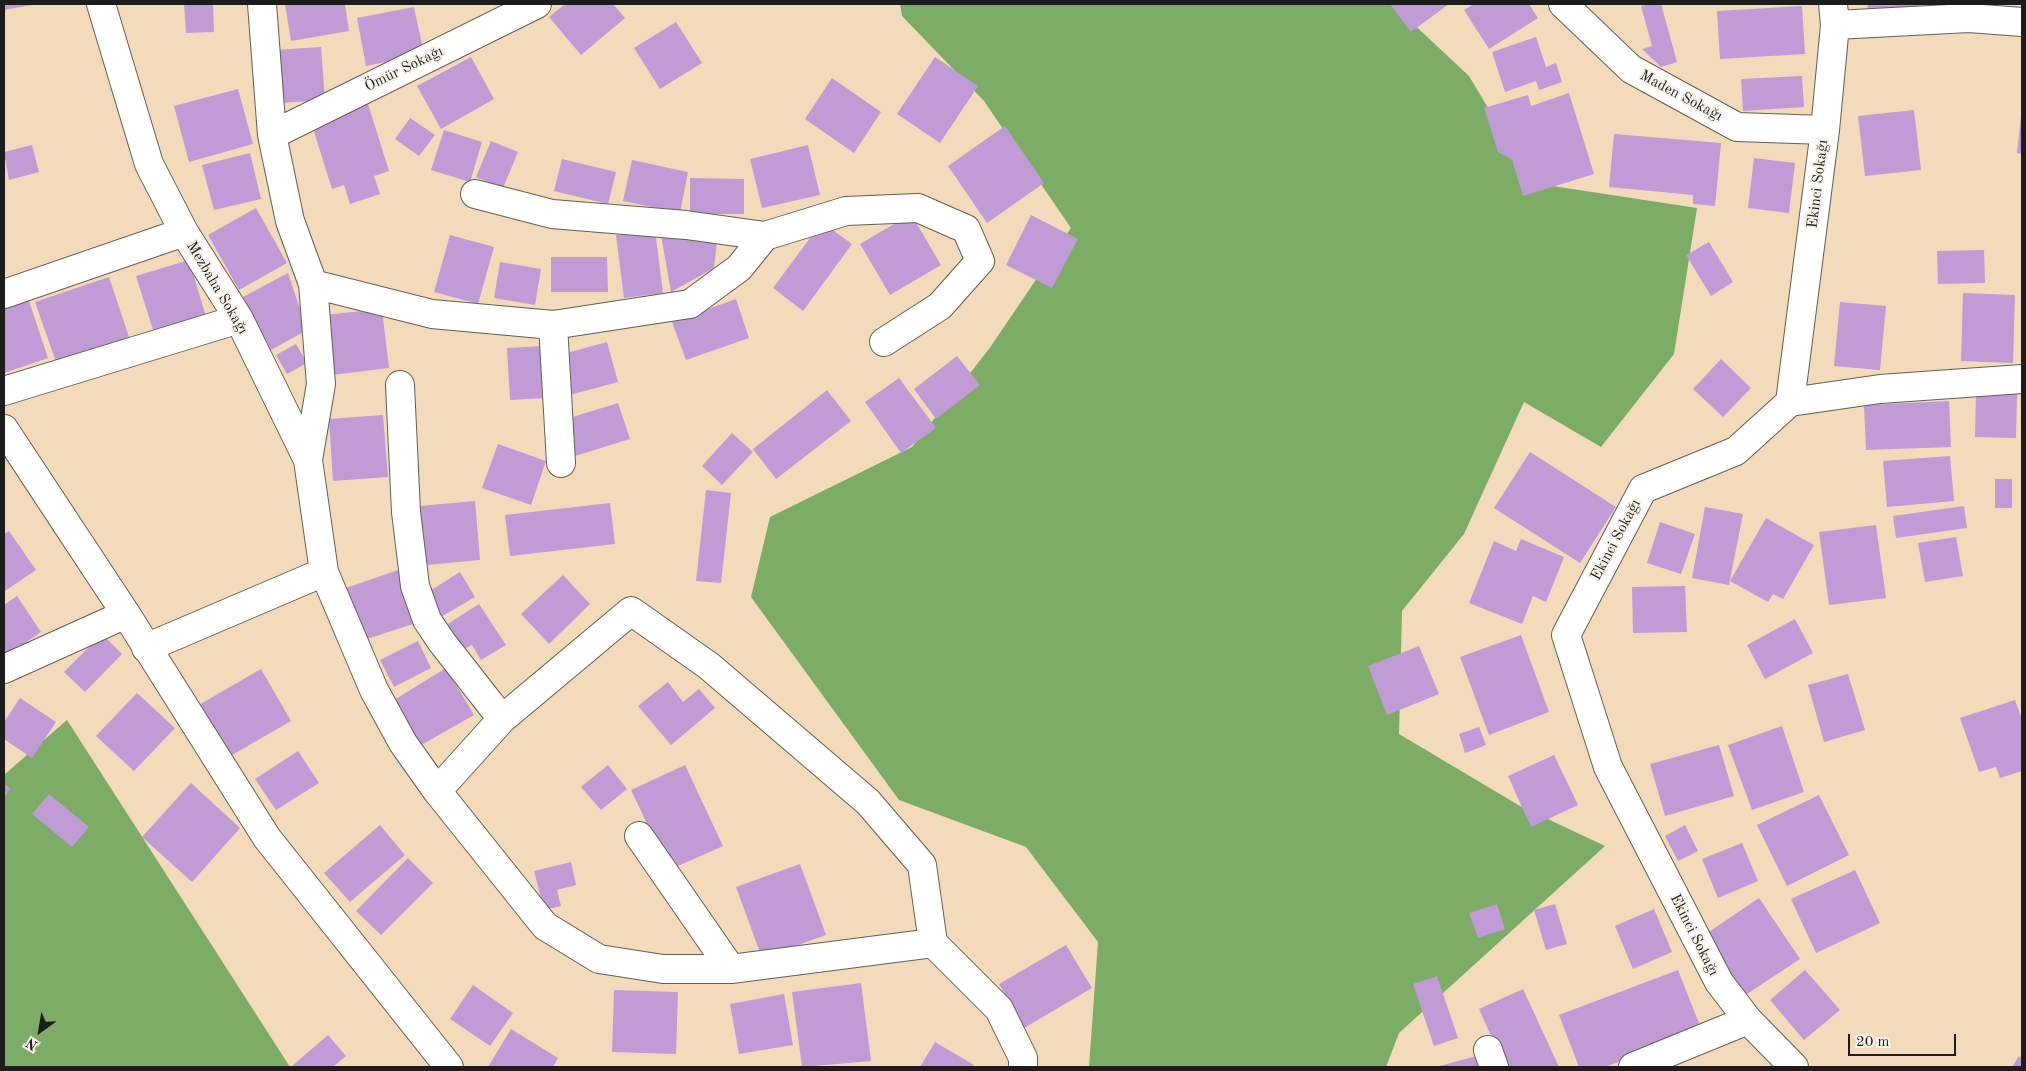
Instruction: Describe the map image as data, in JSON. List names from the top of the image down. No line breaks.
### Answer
{"streets":{"street":["Ömür Sokağı","Maden Sokağı","Ekinci Sokağı","Mezbaha Sokağı"]},"crossings":[["Maden Sokağı","Ekinci Sokağı"]],"scale_bar":"20 m","north":"bottom left"}
